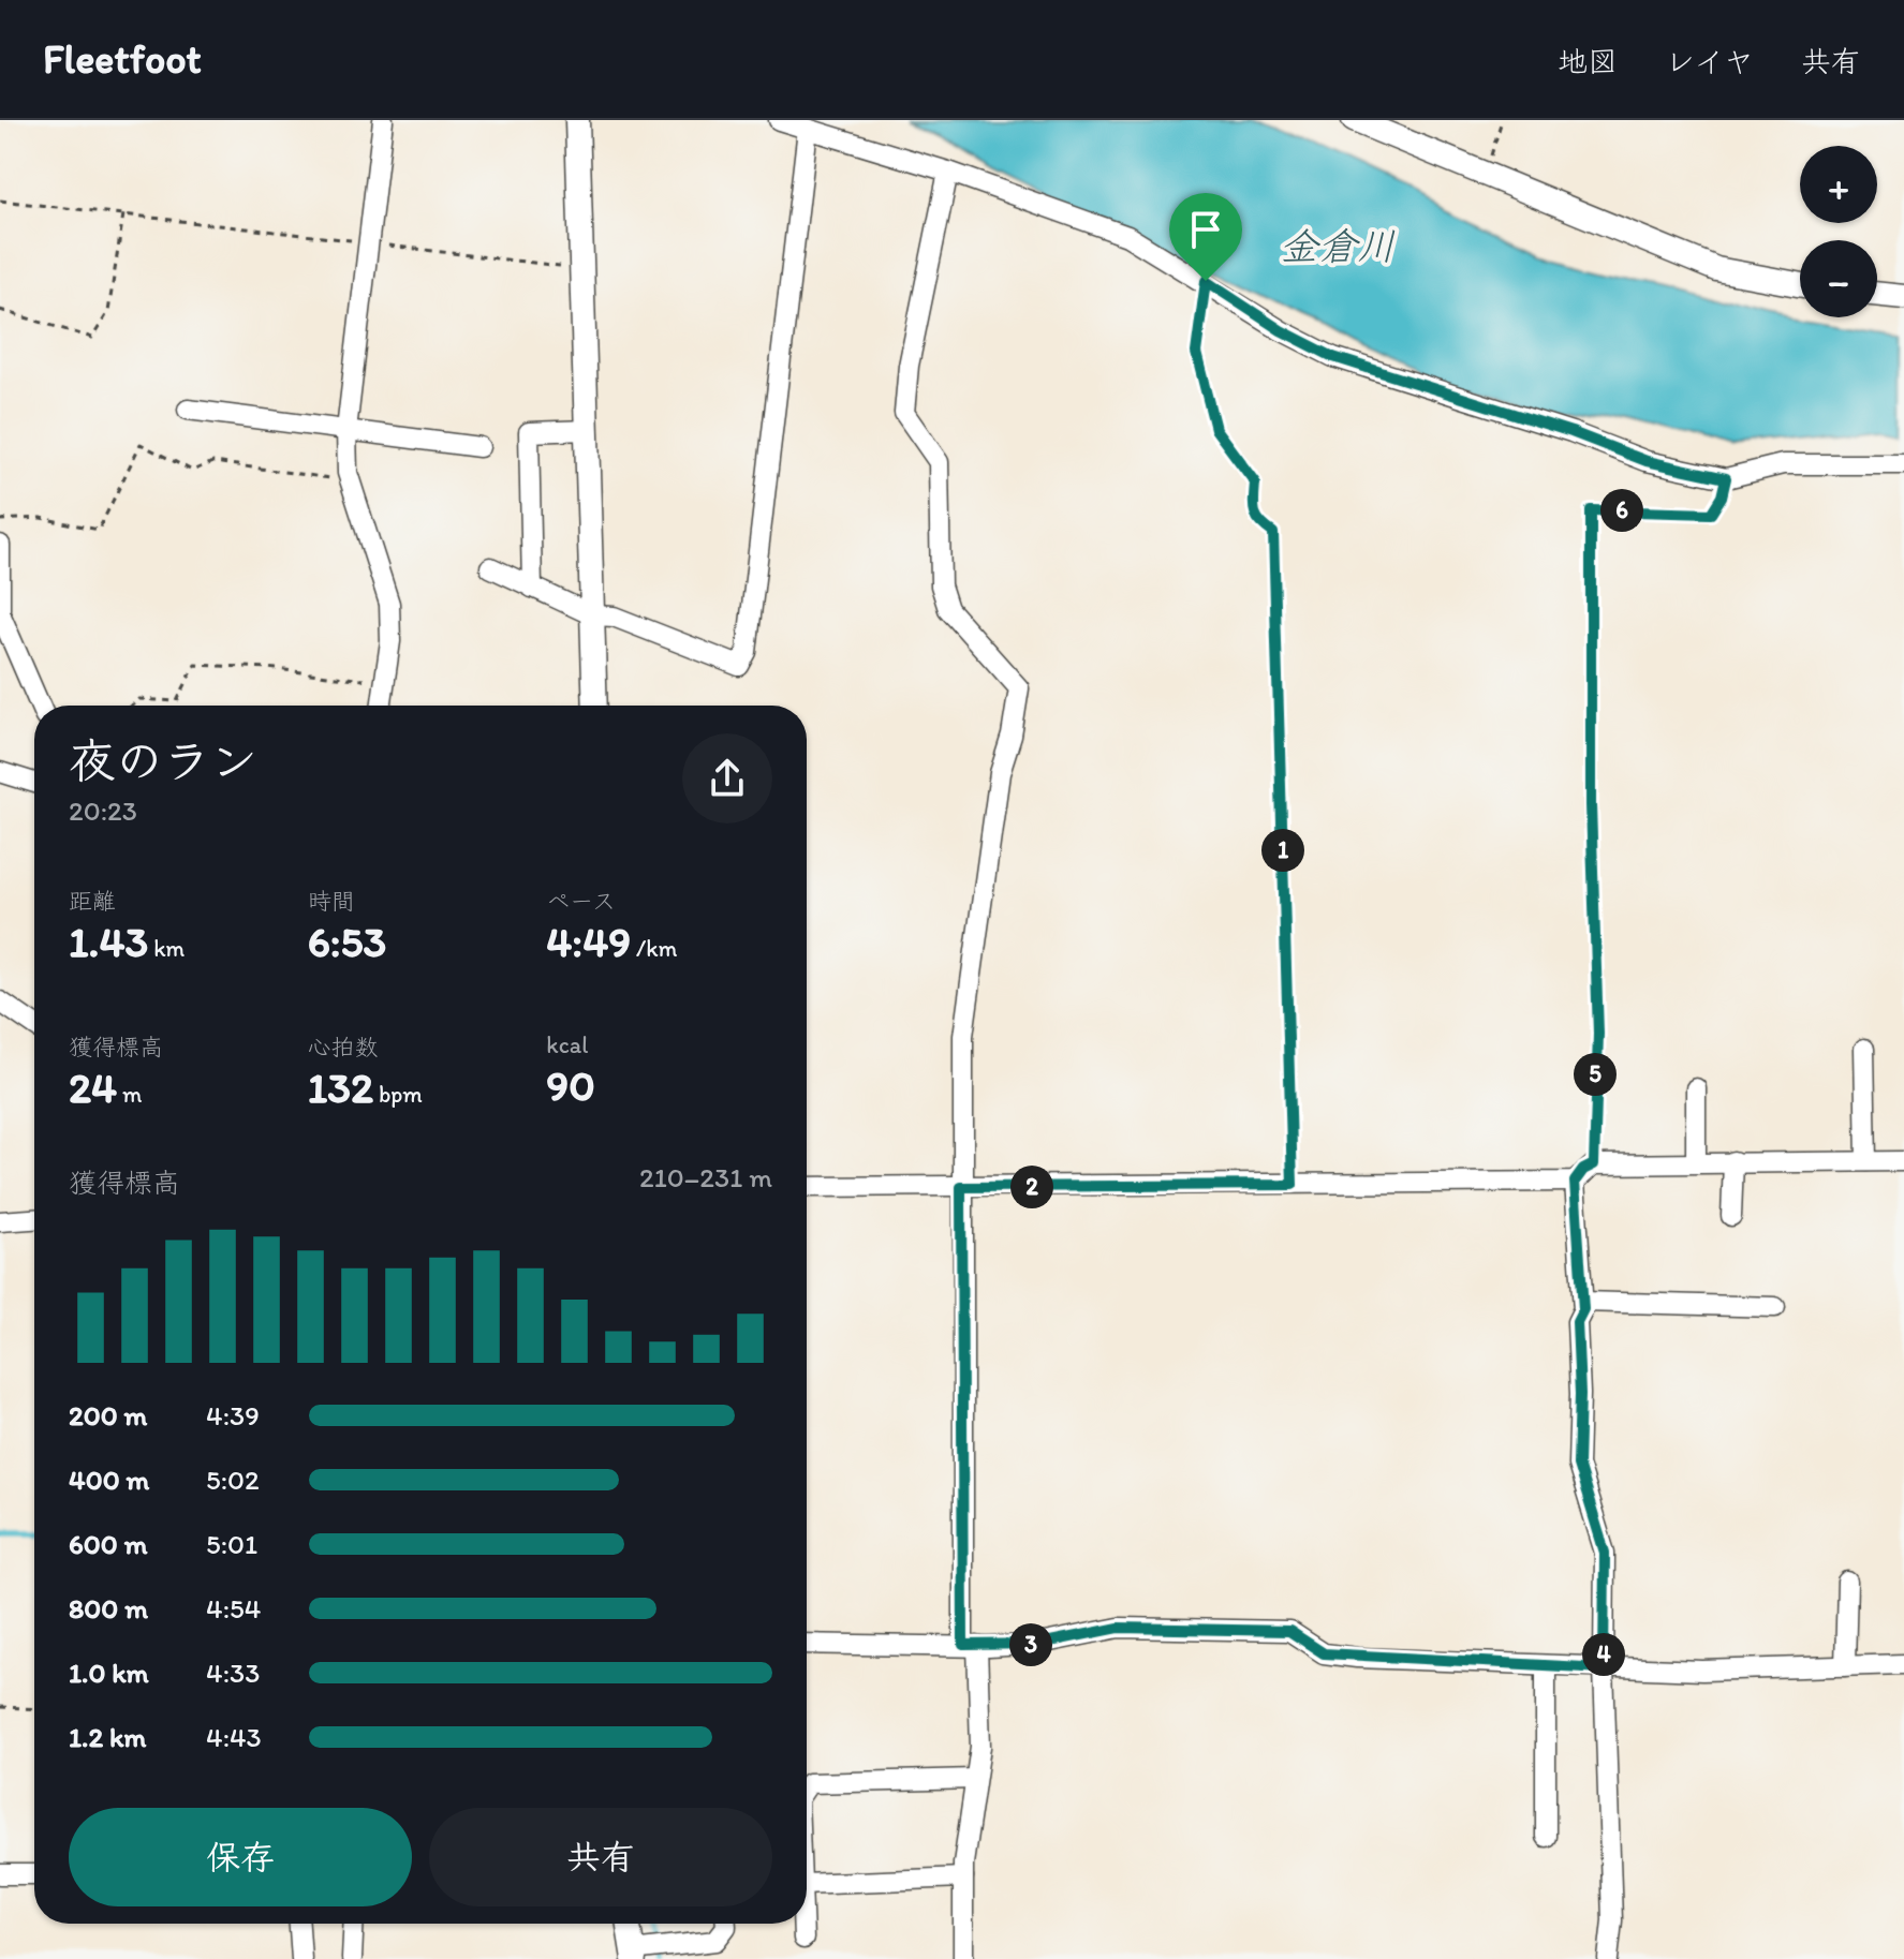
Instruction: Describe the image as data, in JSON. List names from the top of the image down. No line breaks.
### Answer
{"water":["金倉川"],"page":{"header":"Fleetfoot","nav":["地図","レイヤ","共有"],"map_buttons":["+","−"],"pins":["6","1","5","2","3","4"],"heading":["夜のラン","20:23"],"stats":[["距離","1.43 km"],["時間","6:53"],["ペース","4:49 /km"],["獲得標高","24 m"],["心拍数","132 bpm"],["kcal","90"]],"chart":["獲得標高","210–231 m"],"list":[{"name":"200 m","note":"4:39"},{"name":"400 m","note":"5:02"},{"name":"600 m","note":"5:01"},{"name":"800 m","note":"4:54"},{"name":"1.0 km","note":"4:33"},{"name":"1.2 km","note":"4:43"}],"buttons":["保存","共有"]}}
